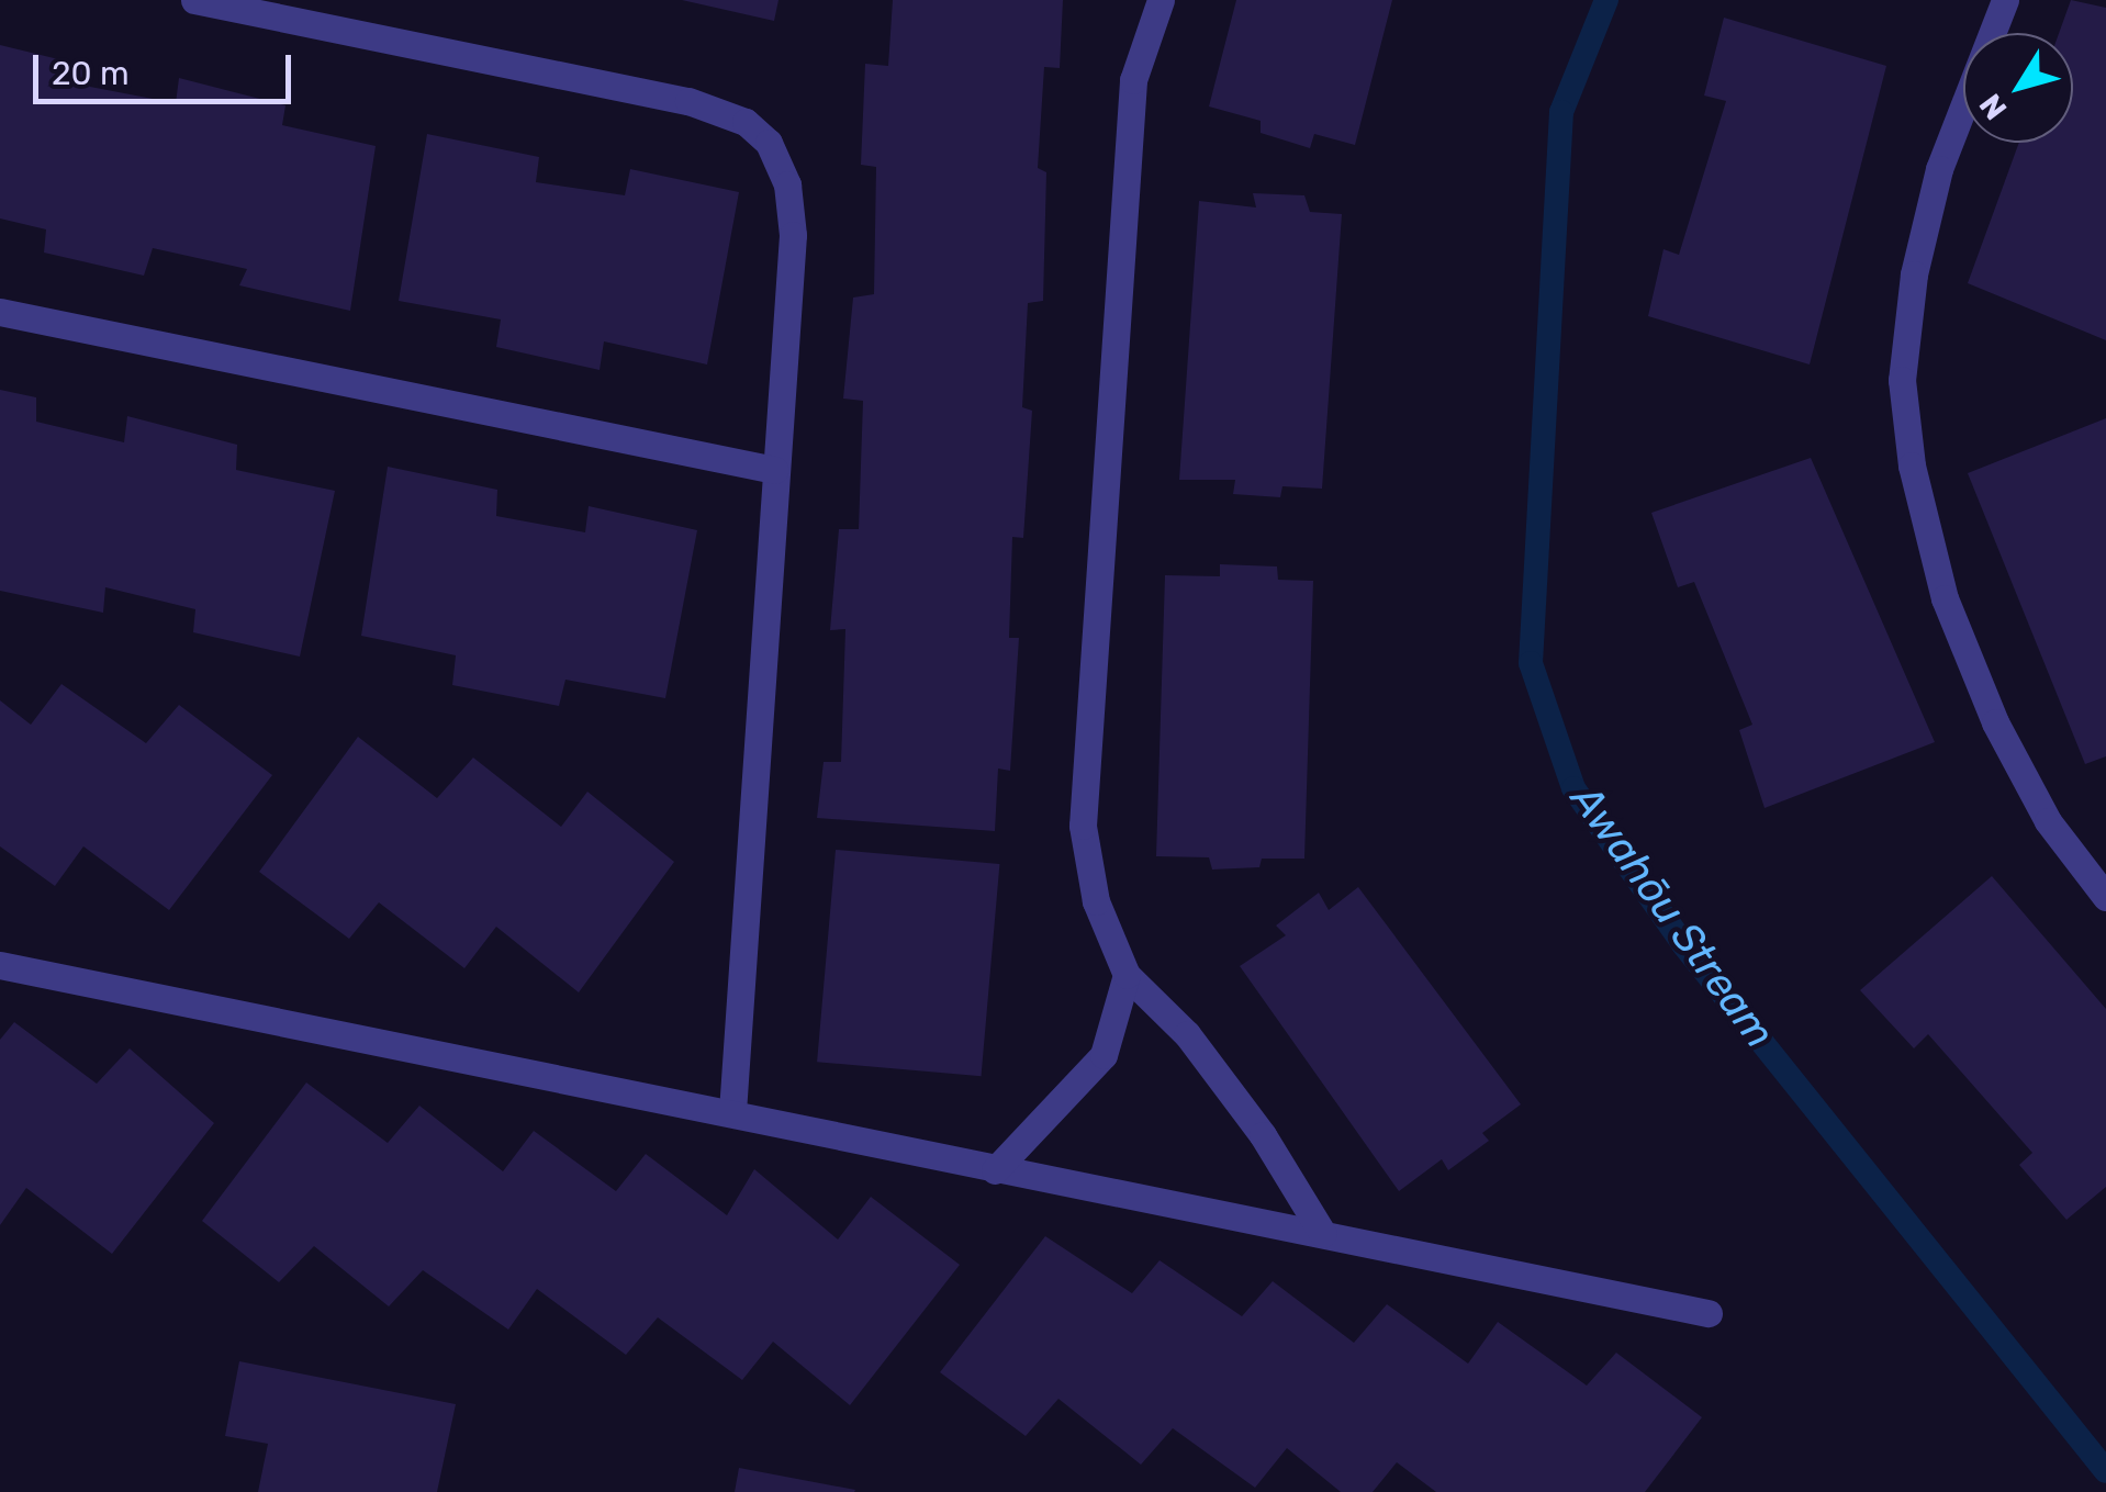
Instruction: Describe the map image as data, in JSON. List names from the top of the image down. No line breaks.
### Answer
{"water":["Awahōu Stream"],"scale_bar":"20 m","north":"bottom left"}
